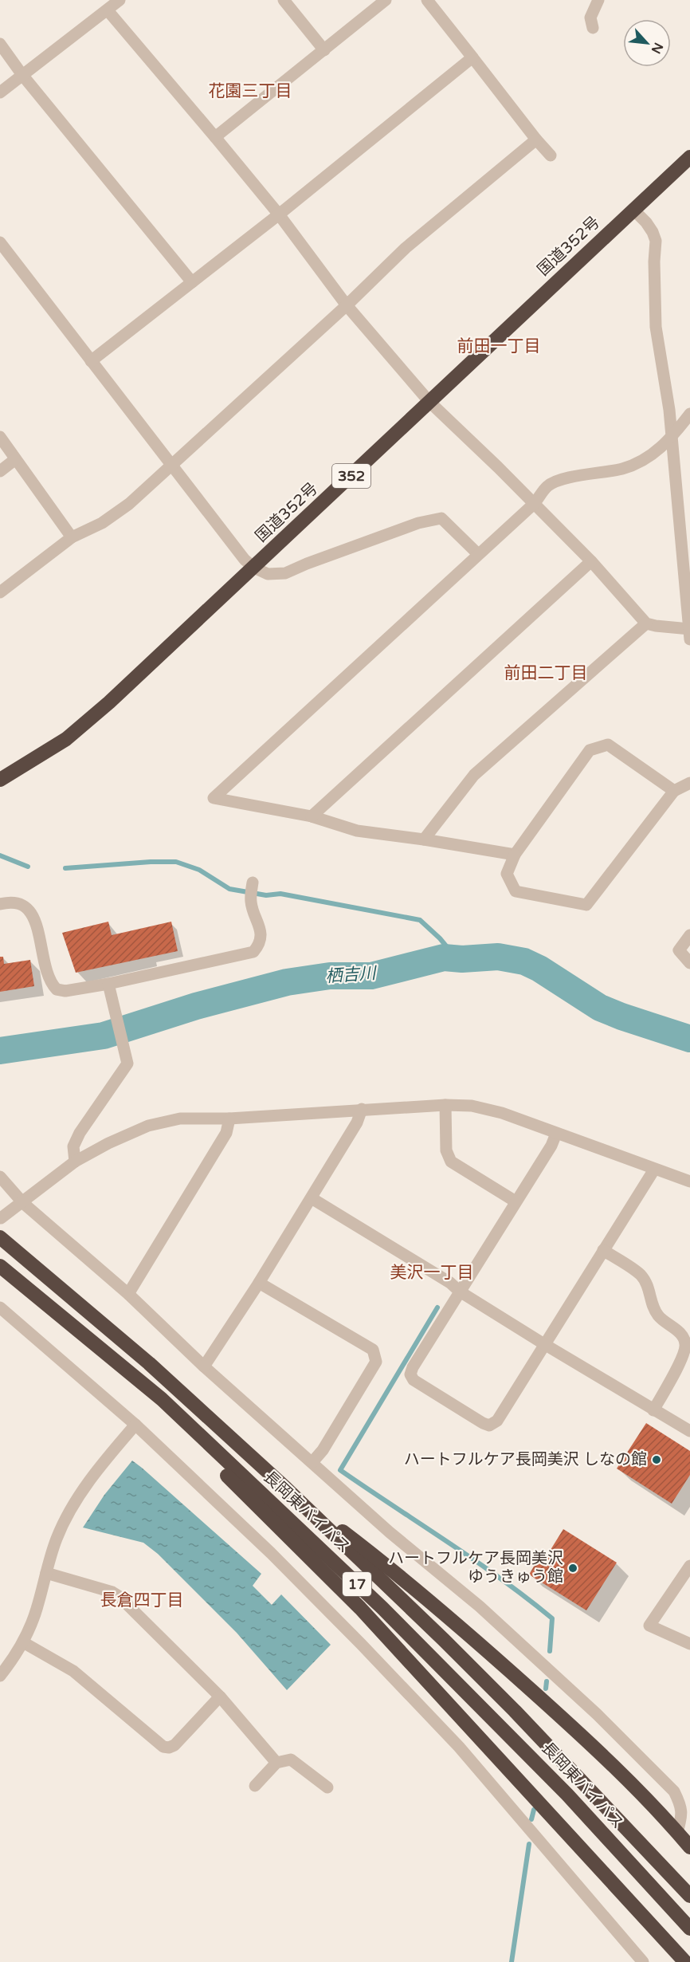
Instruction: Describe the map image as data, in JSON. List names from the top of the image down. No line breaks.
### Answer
{"streets":{"highway":["国道352号","352","長岡東バイパス","17"]},"crossings":[["長岡東バイパス","17"]],"districts":["花園三丁目","前田一丁目","前田二丁目","美沢一丁目","長倉四丁目"],"water":["栖吉川"],"places":["ハートフルケア長岡美沢 しなの館","ハートフルケア長岡美沢 ゆうきゅう館"],"north":"bottom right"}
